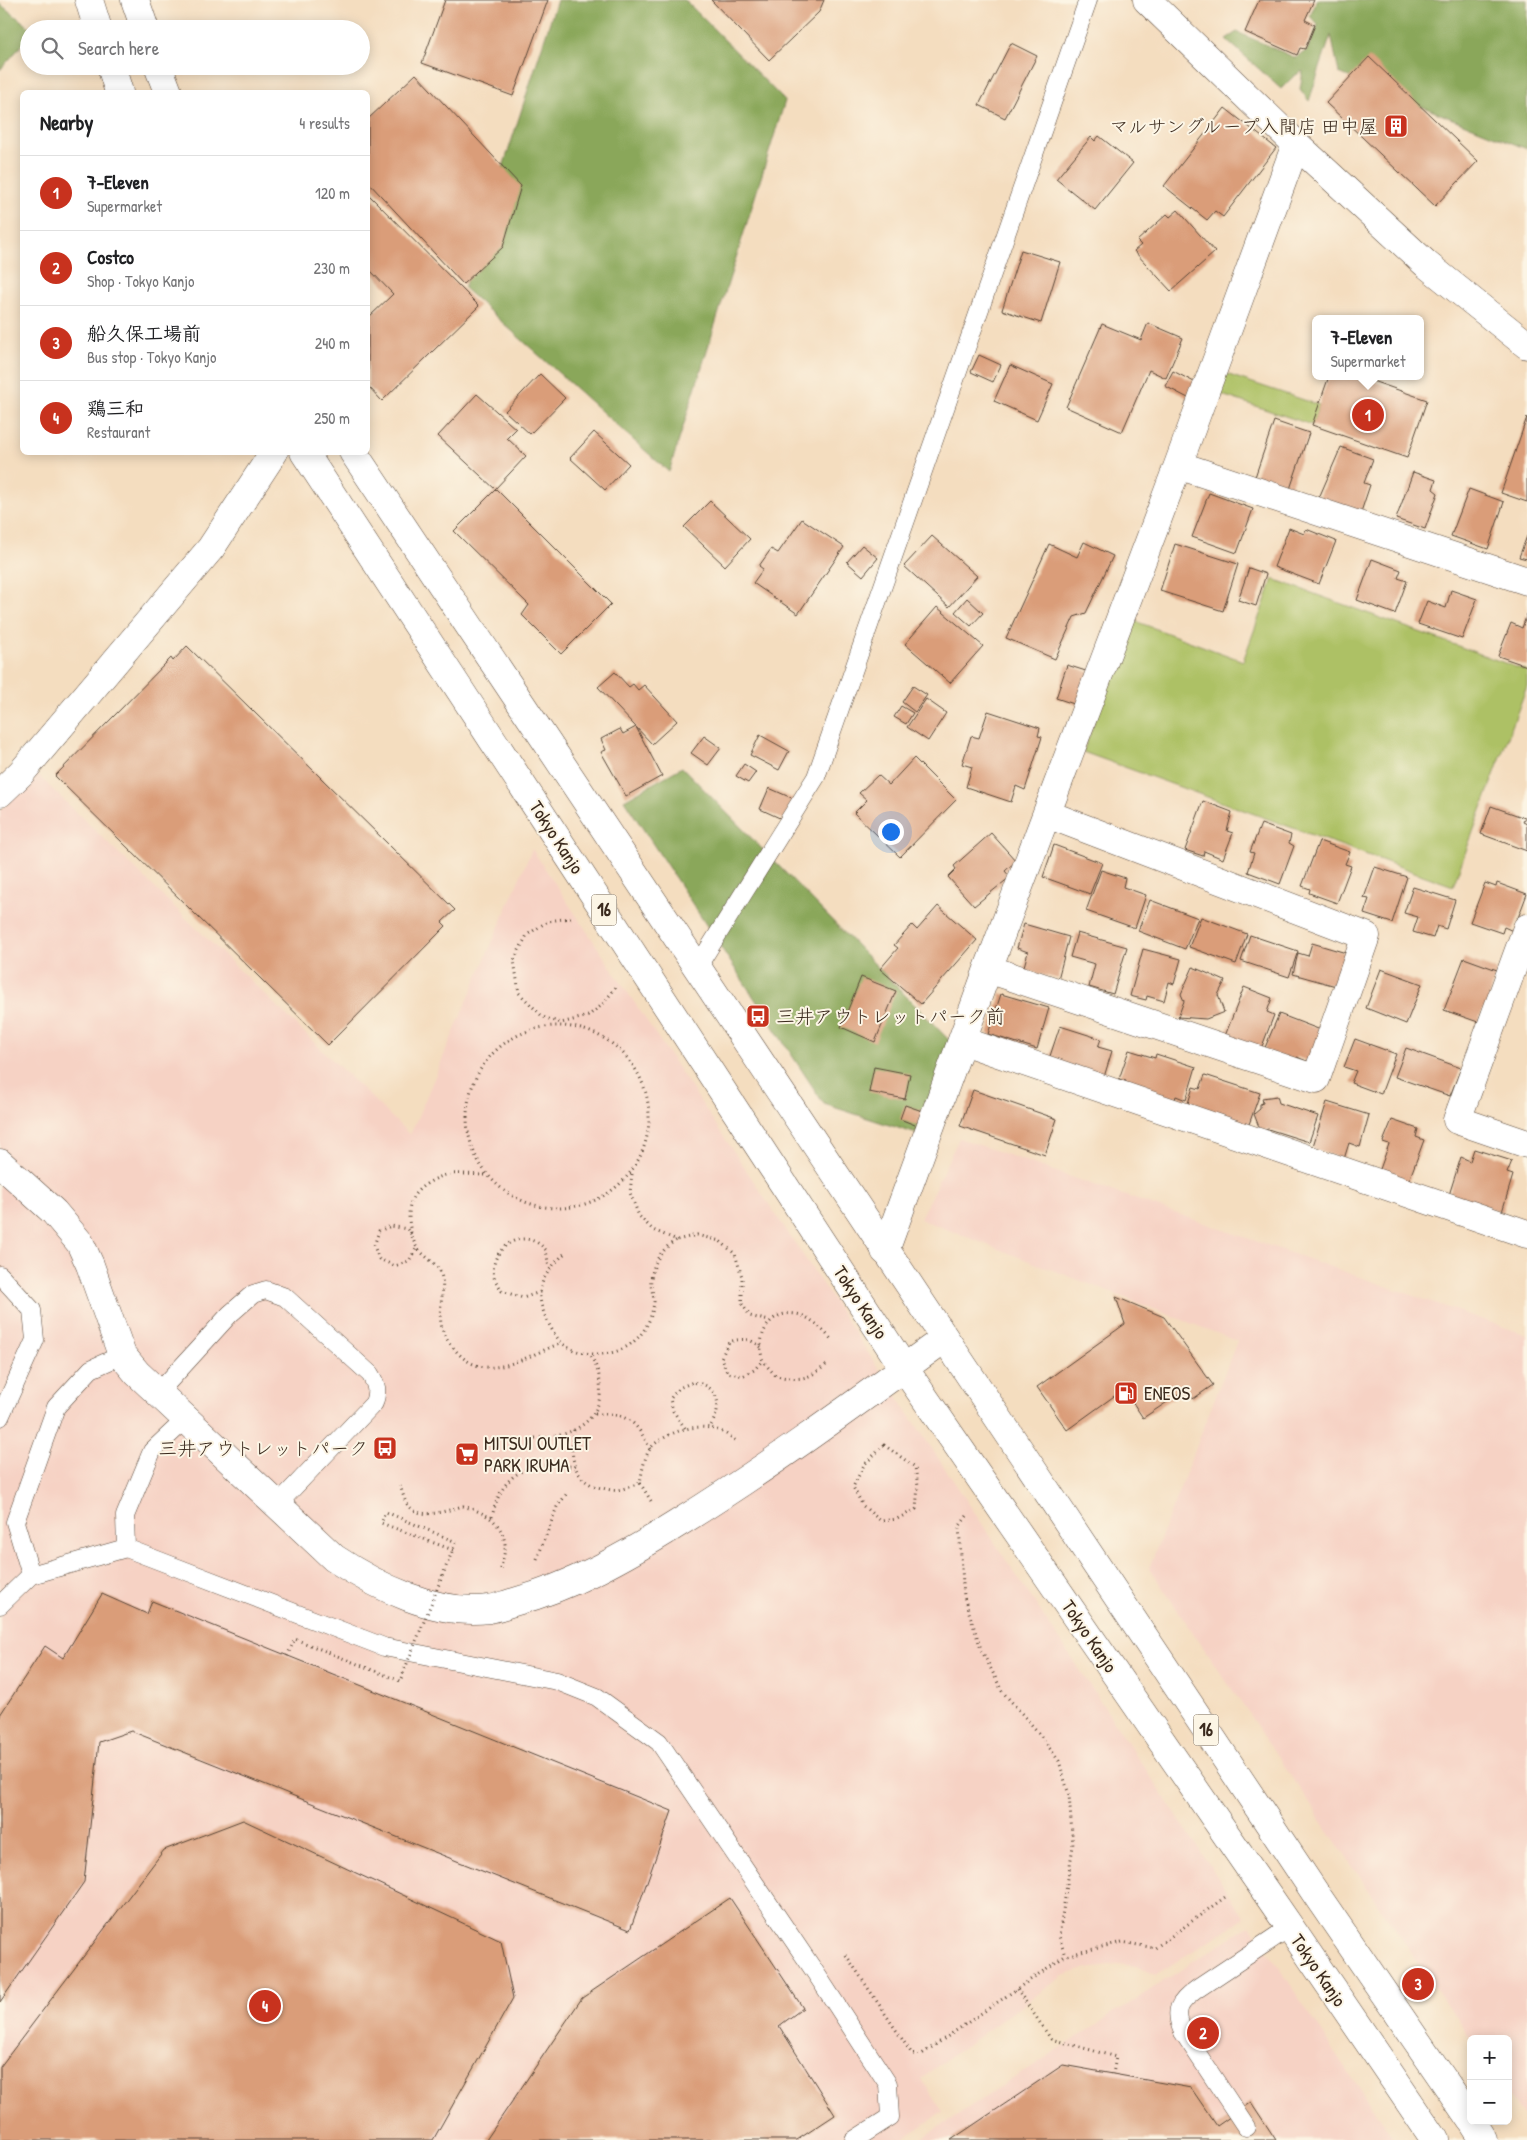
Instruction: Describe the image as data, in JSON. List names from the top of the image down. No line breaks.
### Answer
{"streets":{"main road":["Tokyo Kanjo","16"]},"places":{"building":["マルサングループ入間店 田中屋"],"bus stop":["三井アウトレットパーク前","三井アウトレットパーク"],"fuel station":["ENEOS"],"supermarket":["MITSUI OUTLET PARK IRUMA"]},"page":{"search":"Search here","heading":["Nearby","4 results"],"list":[{"mark":"1","name":"7-Eleven","note":"Supermarket","value":"120 m"},{"mark":"2","name":"Costco","note":"Shop · Tokyo Kanjo","value":"230 m"},{"mark":"3","name":"船久保工場前","note":"Bus stop · Tokyo Kanjo","value":"240 m"},{"mark":"4","name":"鶏三和","note":"Restaurant","value":"250 m"}],"popup":["7-Eleven","Supermarket"],"pins":["1","3","4","2"],"map_buttons":["+","−"]}}
